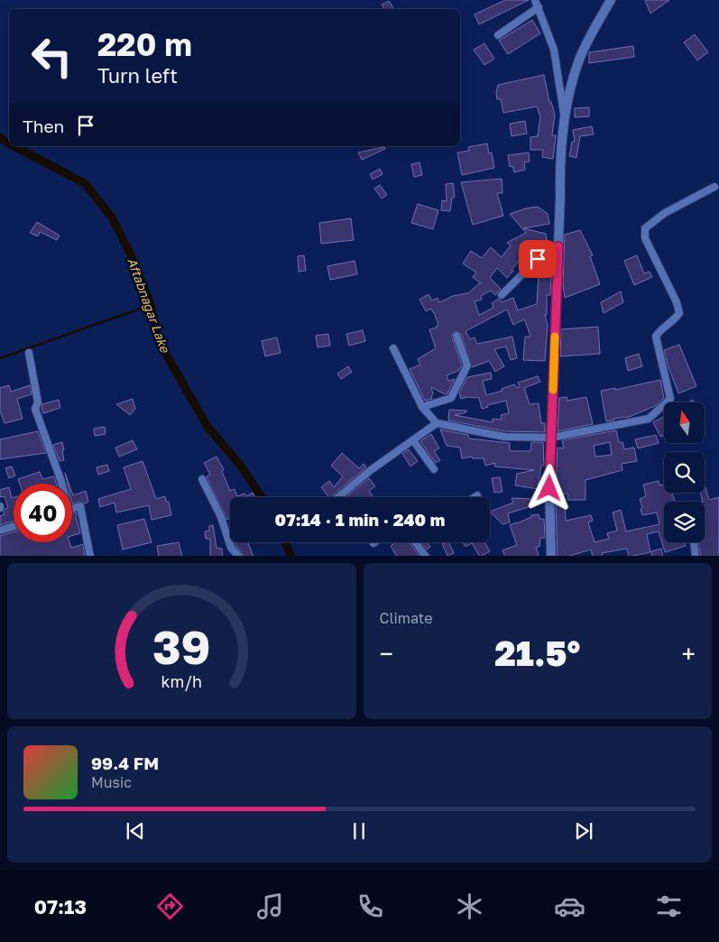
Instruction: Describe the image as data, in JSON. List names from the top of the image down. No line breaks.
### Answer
{"water":["Aftabnagar Lake"],"north":"top","page":{"turn":["220 m","Turn left"],"then":"Then","limit":"40","trip":"07:14 · 1 min · 240 m","tile":"Climate","heat":["−","21.5°","+"],"song":["99.4 FM","Music"],"tabs":"07:13","gauge":["39","km/h"]}}
